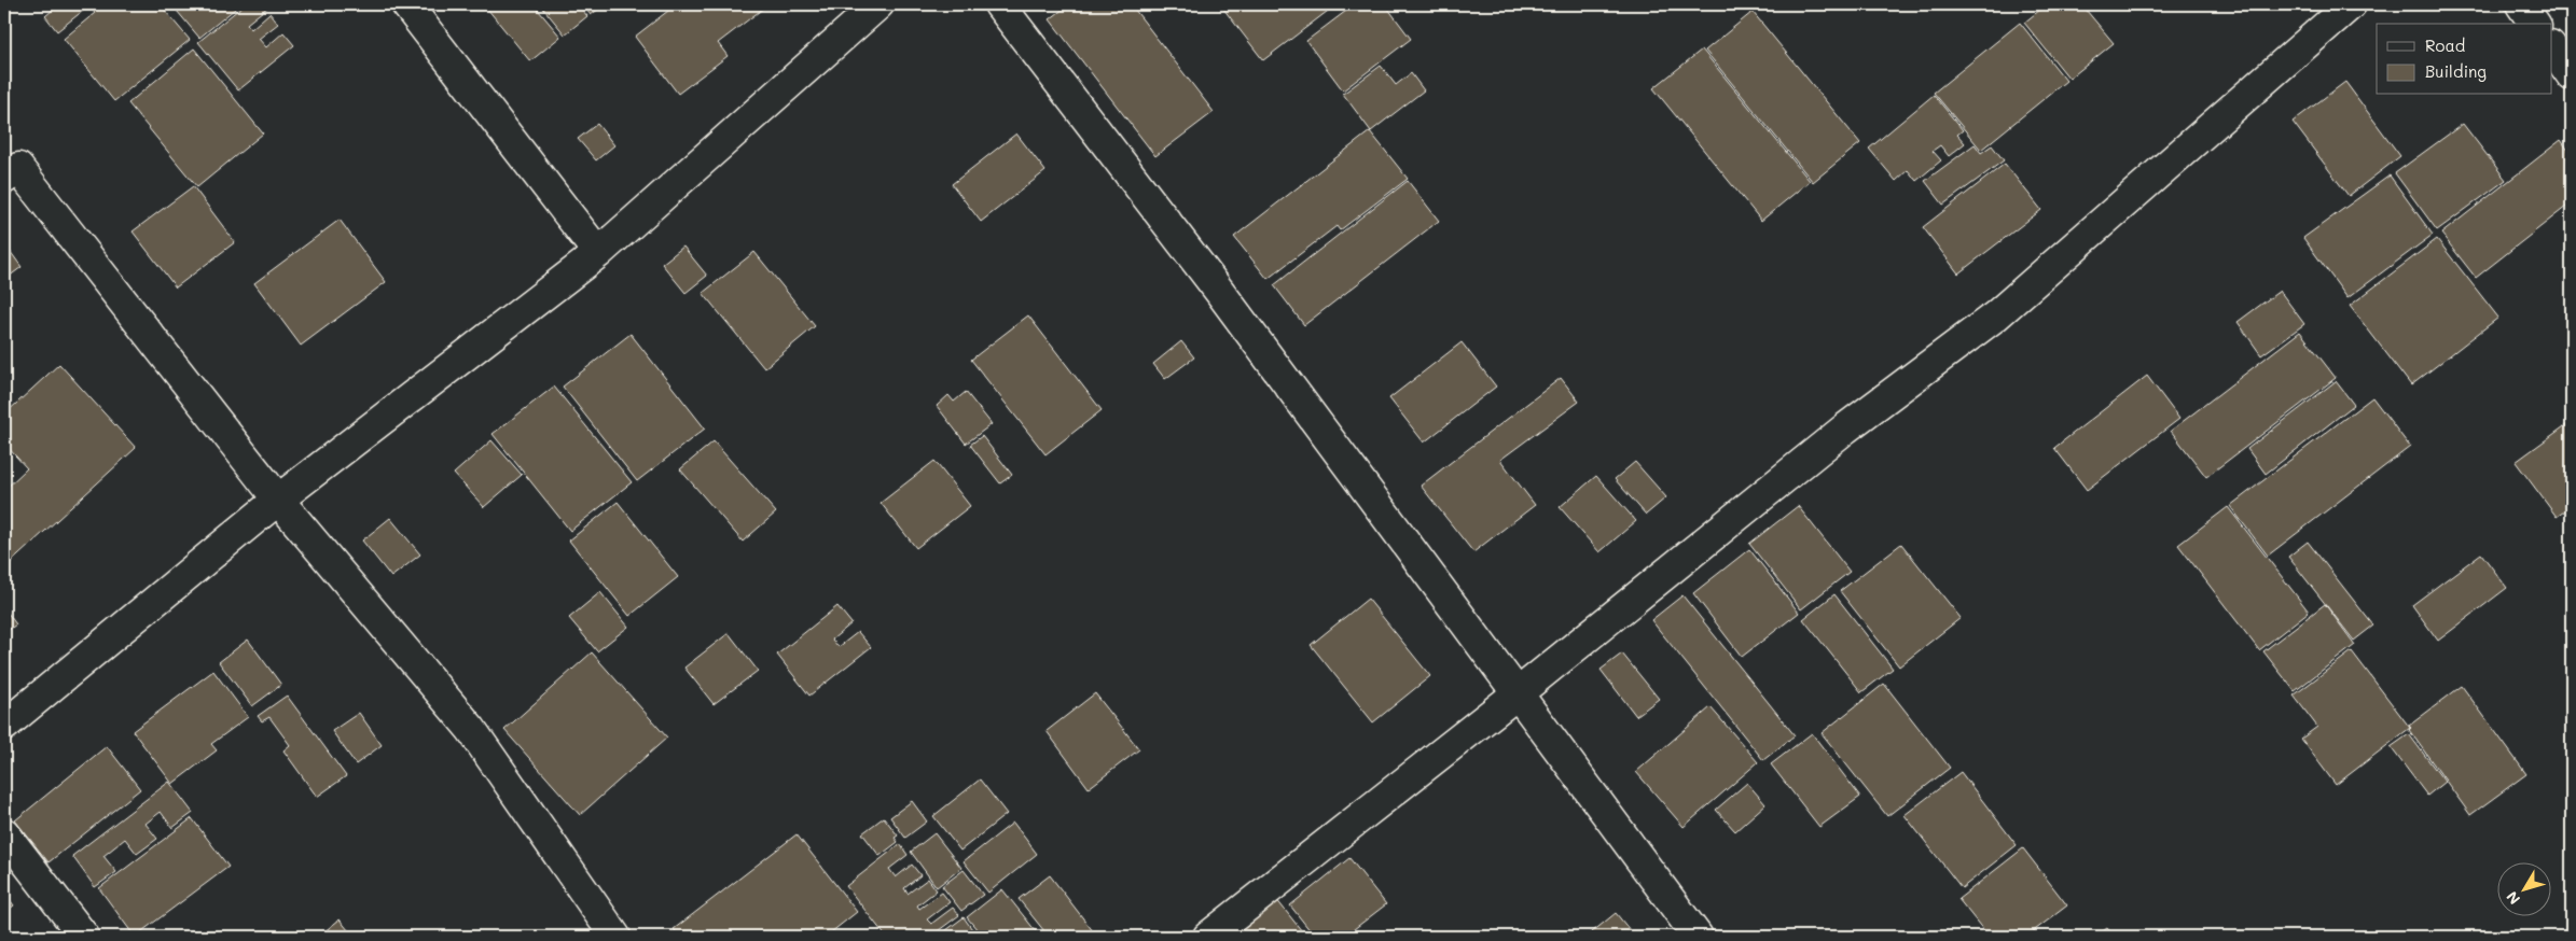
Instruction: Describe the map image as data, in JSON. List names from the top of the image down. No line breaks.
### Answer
{"legend":["Road","Building"],"north":"bottom left"}
